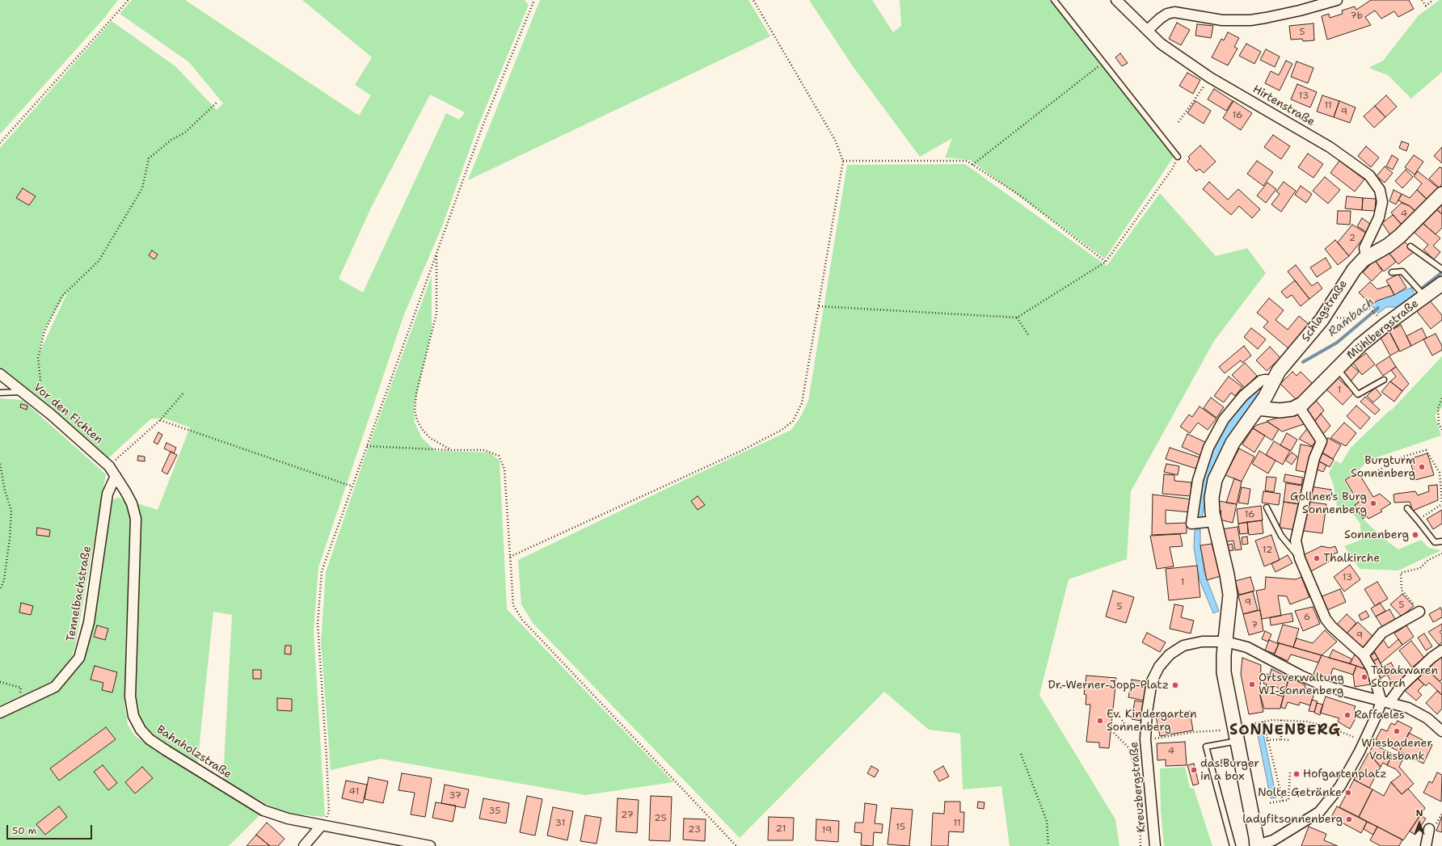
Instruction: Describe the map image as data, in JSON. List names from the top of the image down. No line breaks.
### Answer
{"streets":{"main road":["Schlagstraße","Mühlbergstraße"],"street":["Hirtenstraße","Vor den Fichten","Tennelbachstraße","Bahnholzstraße","Kreuzbergstraße"]},"crossings":[["Hirtenstraße","Schlagstraße"],["Schlagstraße","Kreuzbergstraße"],["Vor den Fichten","Tennelbachstraße"],["Vor den Fichten","Bahnholzstraße"],["Tennelbachstraße","Bahnholzstraße"]],"districts":["SONNENBERG"],"water":["Rambach"],"places":["Burgturm Sonnenberg","Gollner's Burg Sonnenberg","Sonnenberg","Thalkirche","Tabakwaren Storch","Ortsverwaltung WI-Sonnenberg","Dr.-Werner-Jopp-Platz","Raffaeles","Ev. Kindergarten Sonnenberg","Wiesbadener Volksbank","das!Burger in a box","Hofgartenplatz","Nolte Getränke","ladyfitsonnenberg"],"house_numbers":["7b","5","13","11","9","16","4","2","1","16","12","13","1","9","5","5","6","7","9","4","41","37","35","27","25","31","11","15","21","23","19"],"scale_bar":"50 m","north":"top"}
